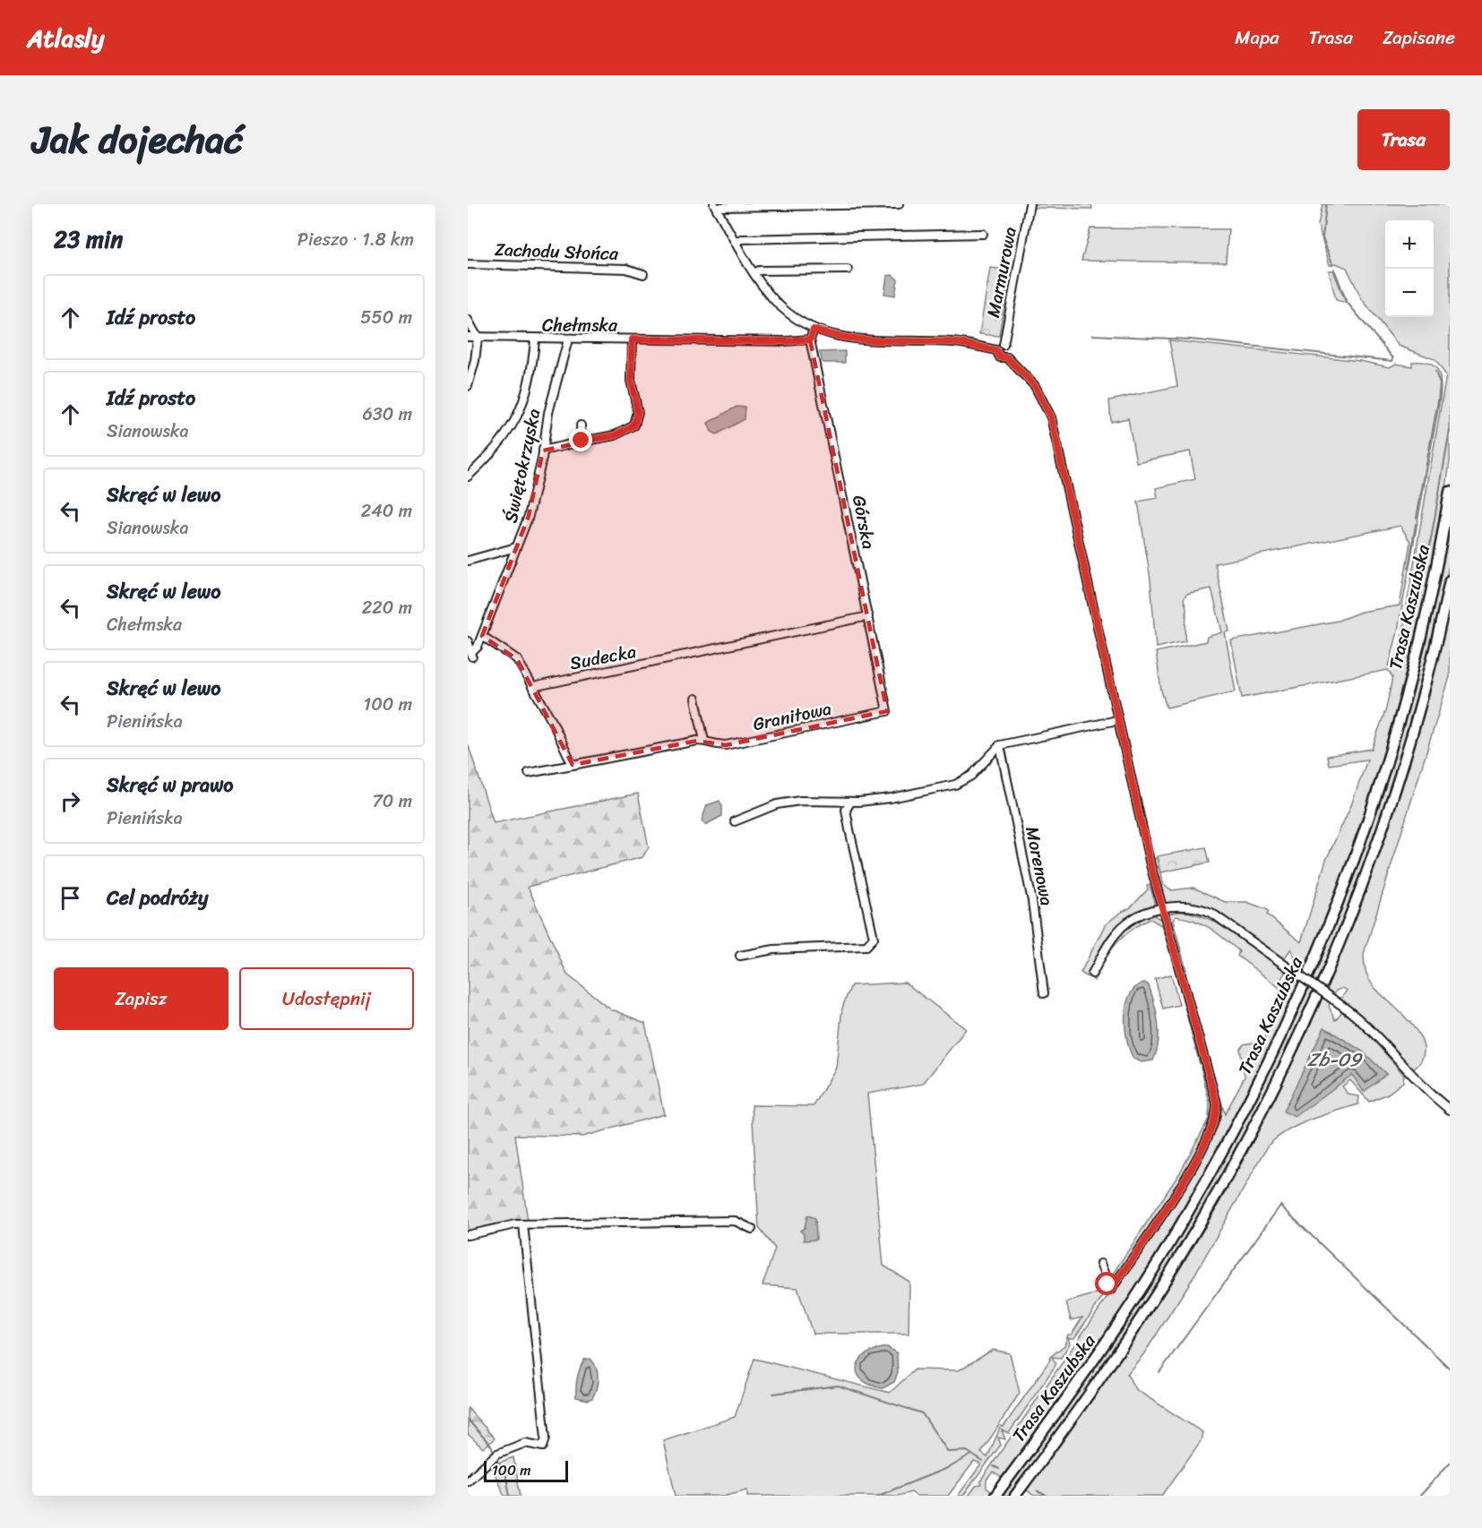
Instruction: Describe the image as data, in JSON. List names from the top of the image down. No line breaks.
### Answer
{"streets":{"highway":["Trasa Kaszubska"],"street":["Zachodu Słońca","Marmurowa","Chełmska","Świętokrzyska","Górska","Sudecka","Granitowa","Morenowa"]},"crossings":[["Chełmska","Świętokrzyska"],["Chełmska","Górska"],["Górska","Sudecka"],["Górska","Granitowa"]],"water":["Zb-09"],"scale_bar":"100 m","page":{"header":"Atlasly","nav":["Mapa","Trasa","Zapisane"],"title":"Jak dojechać","buttons":["Trasa",["Zapisz","Udostępnij"]],"heading":["23 min","Pieszo · 1.8 km"],"map_buttons":["+","−"],"list":[["Idź prosto","550 m"],["Idź prosto","Sianowska","630 m"],["Skręć w lewo","Sianowska","240 m"],["Skręć w lewo","Chełmska","220 m"],["Skręć w lewo","Pienińska","100 m"],["Skręć w prawo","Pienińska","70 m"],"Cel podróży"],"scale":"100 m"}}
